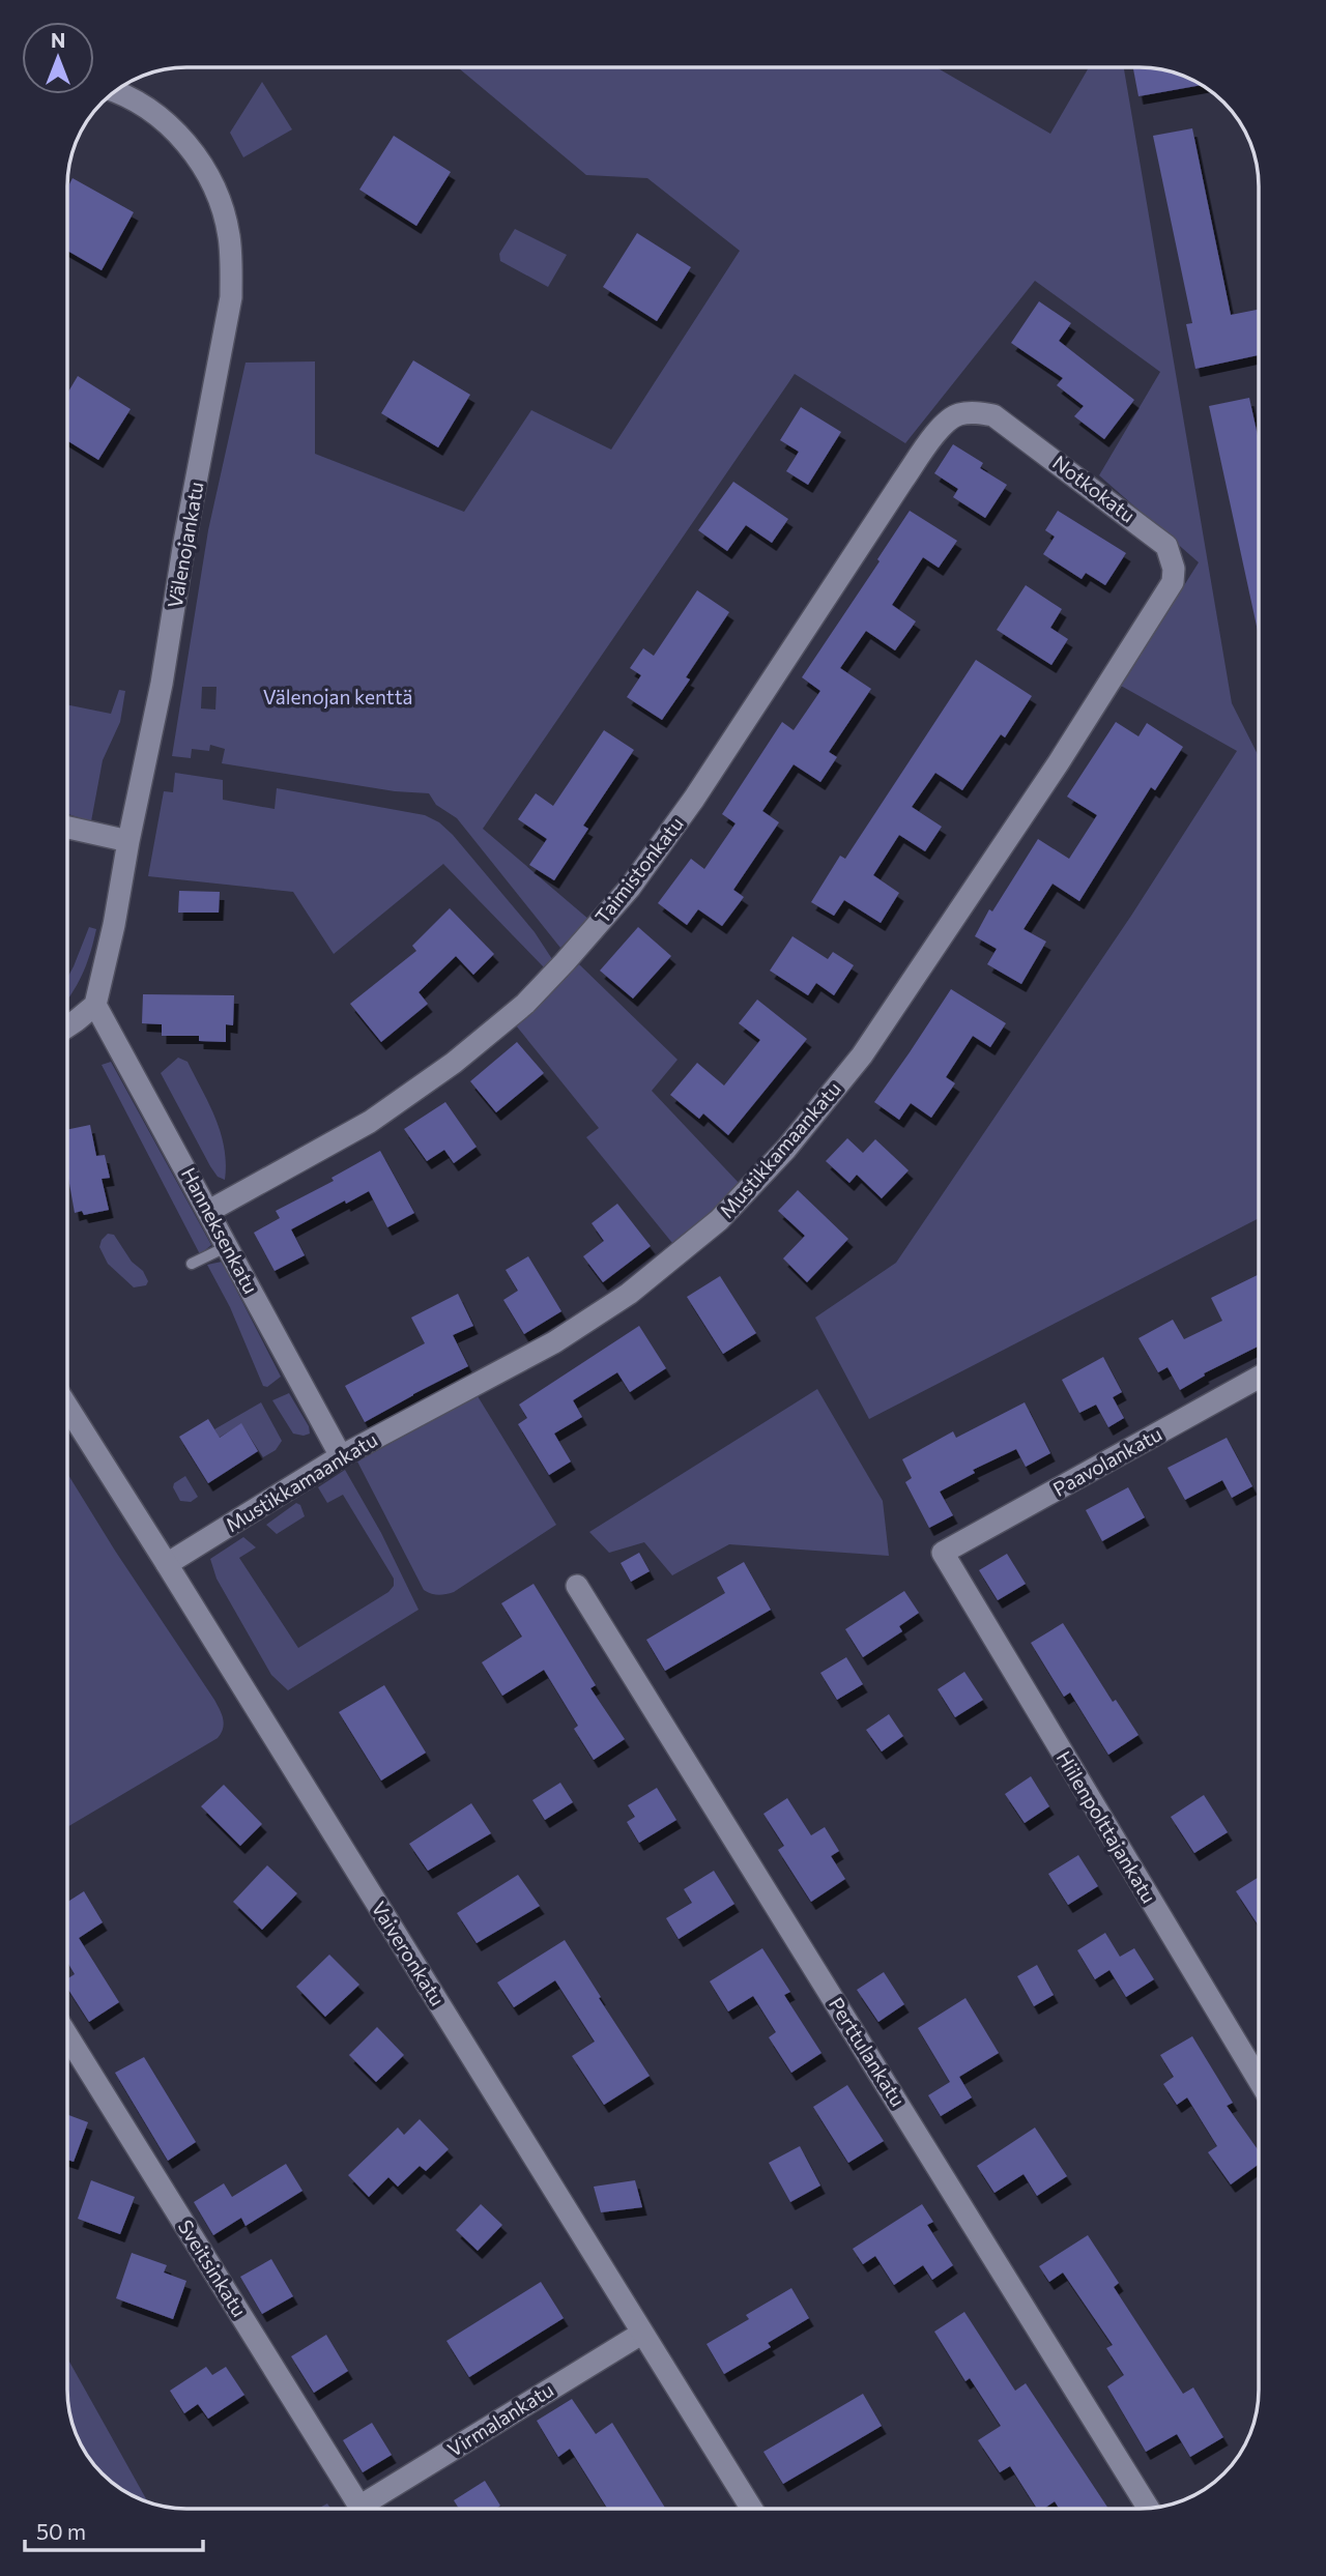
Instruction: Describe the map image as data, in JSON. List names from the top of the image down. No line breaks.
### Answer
{"streets":{"street":["Notkokatu","Välenojankatu","Taimistonkatu","Mustikkamaankatu","Hanneksenkatu","Paavolankatu","Hiilenpolttajankatu","Vaiveronkatu","Perttulankatu","Sveitsinkatu","Virmalankatu"]},"crossings":[["Notkokatu","Taimistonkatu"],["Notkokatu","Mustikkamaankatu"],["Välenojankatu","Hanneksenkatu"],["Taimistonkatu","Hanneksenkatu"],["Mustikkamaankatu","Hanneksenkatu"],["Mustikkamaankatu","Vaiveronkatu"],["Paavolankatu","Hiilenpolttajankatu"],["Vaiveronkatu","Virmalankatu"]],"parks":["Välenojan kenttä"],"scale_bar":"50 m","north":"top"}
